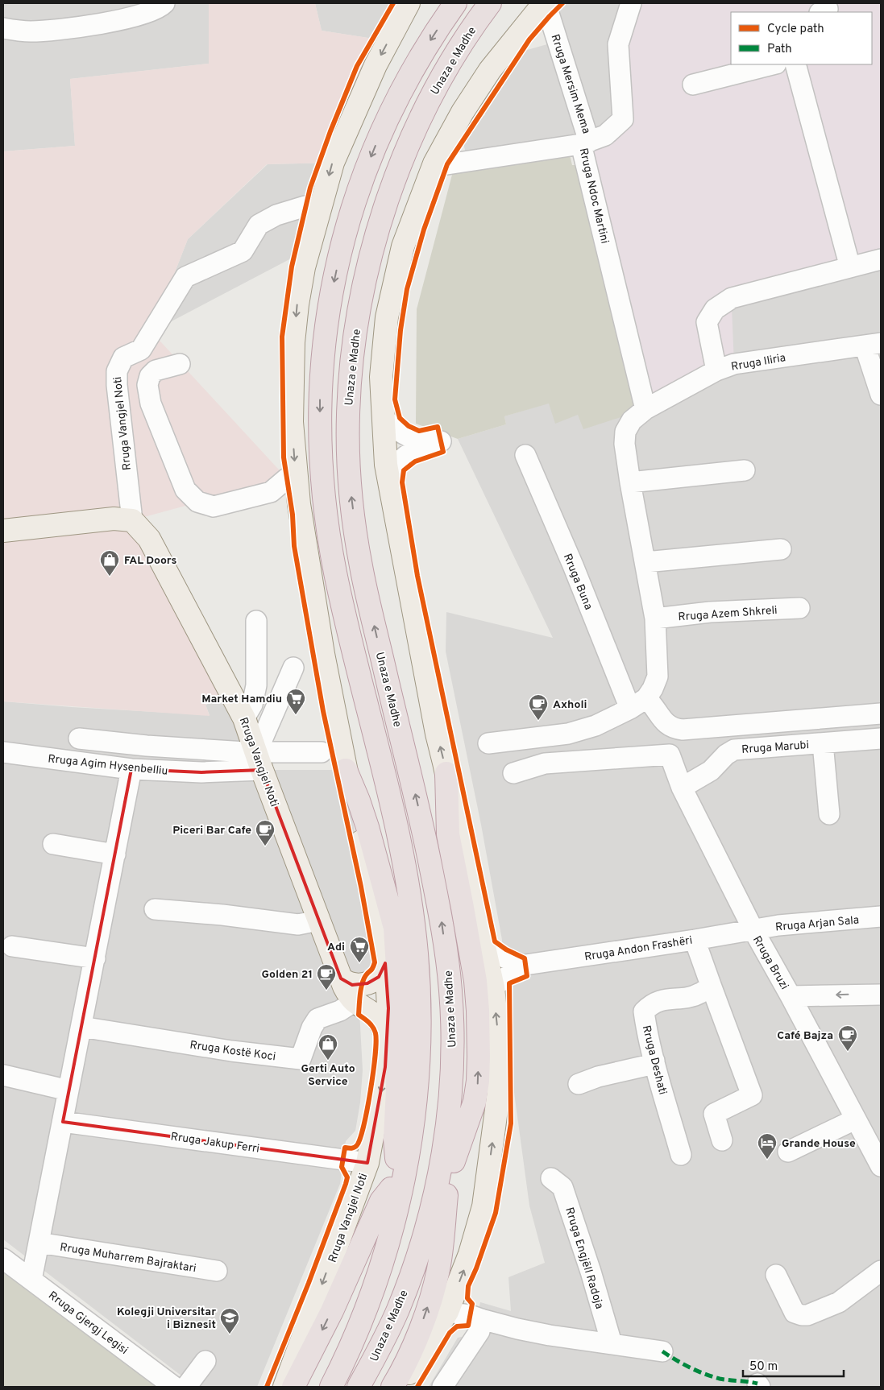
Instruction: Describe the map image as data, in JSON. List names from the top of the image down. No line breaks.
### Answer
{"streets":{"highway":["Unaza e Madhe"],"main road":["Rruga Vangjel Noti"],"street":["Rruga Mersim Mema","Rruga Ndoc Martini","Rruga Iliria","Rruga Buna","Rruga Azem Shkreli","Rruga Marubi","Rruga Agim Hysenbelliu","Rruga Arjan Sala","Rruga Andon Frashëri","Rruga Bruzi","Rruga Kostë Koci","Rruga Deshati","Rruga Jakup Ferri","Rruga Muharrem Bajraktari","Rruga Engjëll Radoja","Rruga Gjergj Legisi"]},"crossings":[["Rruga Mersim Mema","Rruga Ndoc Martini"],["Rruga Ndoc Martini","Rruga Iliria"],["Rruga Vangjel Noti","Rruga Agim Hysenbelliu"],["Rruga Vangjel Noti","Rruga Kostë Koci"],["Rruga Vangjel Noti","Rruga Jakup Ferri"],["Rruga Marubi","Rruga Bruzi"],["Rruga Arjan Sala","Rruga Andon Frashëri"],["Rruga Arjan Sala","Rruga Bruzi"],["Rruga Andon Frashëri","Rruga Bruzi"]],"places":{"shop":["FAL Doors","Gerti Auto Service"],"supermarket":["Market Hamdiu","Adi"],"cafe":["Axholi","Piceri Bar Cafe","Golden 21","Café Bajza"],"hotel":["Grande House"],"school or university":["Kolegji Universitar i Biznesit"]},"legend":["Cycle path","Path"],"scale_bar":"50 m"}
